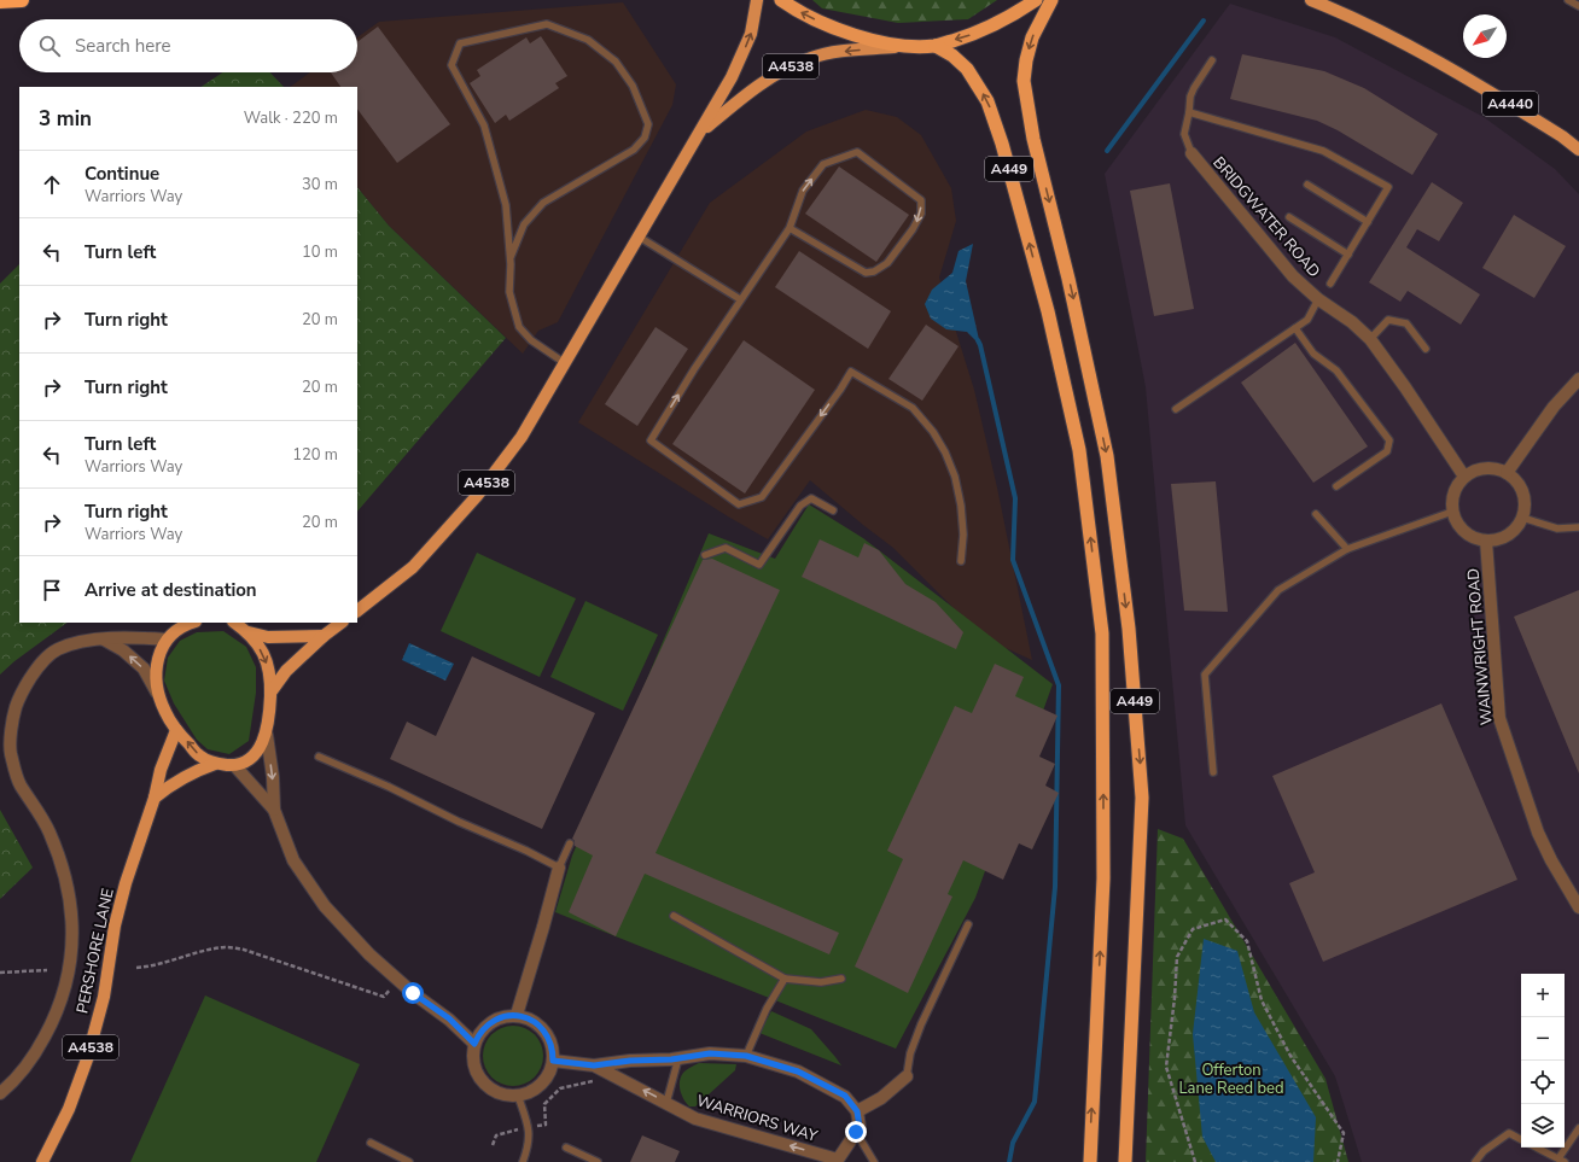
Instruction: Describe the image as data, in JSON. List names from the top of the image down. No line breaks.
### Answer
{"streets":{"highway":["A449"],"main road":["A4538","A4440","PERSHORE LANE"],"street":["BRIDGWATER ROAD","WAINWRIGHT ROAD","WARRIORS WAY"]},"crossings":[["BRIDGWATER ROAD","WAINWRIGHT ROAD"]],"parks":["Offerton Lane Reed bed"],"north":"bottom left","page":{"search":"Search here","heading":["3 min","Walk · 220 m"],"list":[["Continue","Warriors Way","30 m"],["Turn left","10 m"],["Turn right","20 m"],["Turn right","20 m"],["Turn left","Warriors Way","120 m"],["Turn right","Warriors Way","20 m"],"Arrive at destination"],"map_buttons":["+","−"]}}
